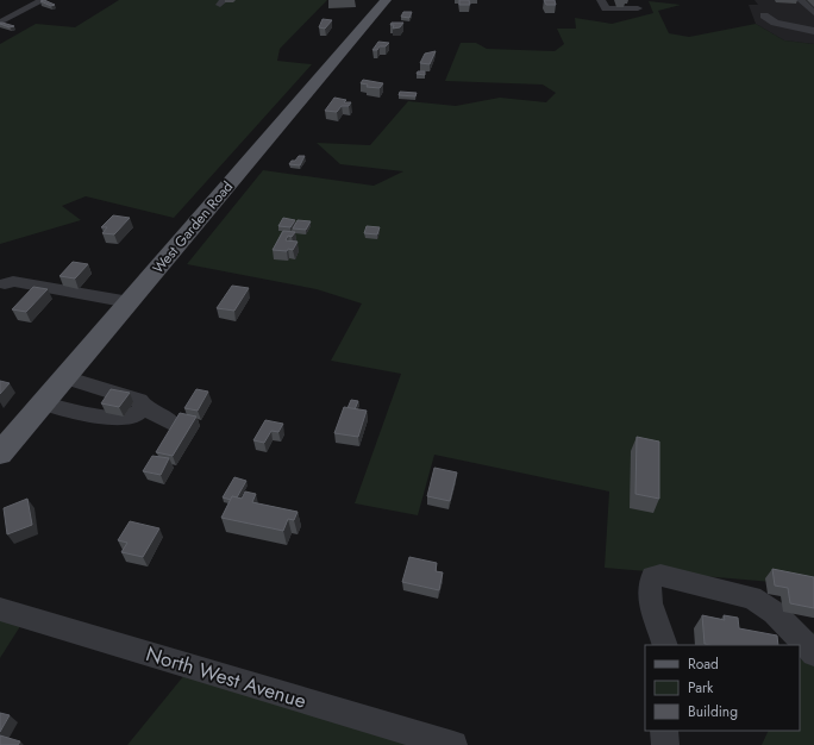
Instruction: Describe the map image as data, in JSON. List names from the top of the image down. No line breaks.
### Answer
{"streets":{"main road":["West Garden Road"],"street":["North West Avenue"]},"legend":["Road","Park","Building"]}
